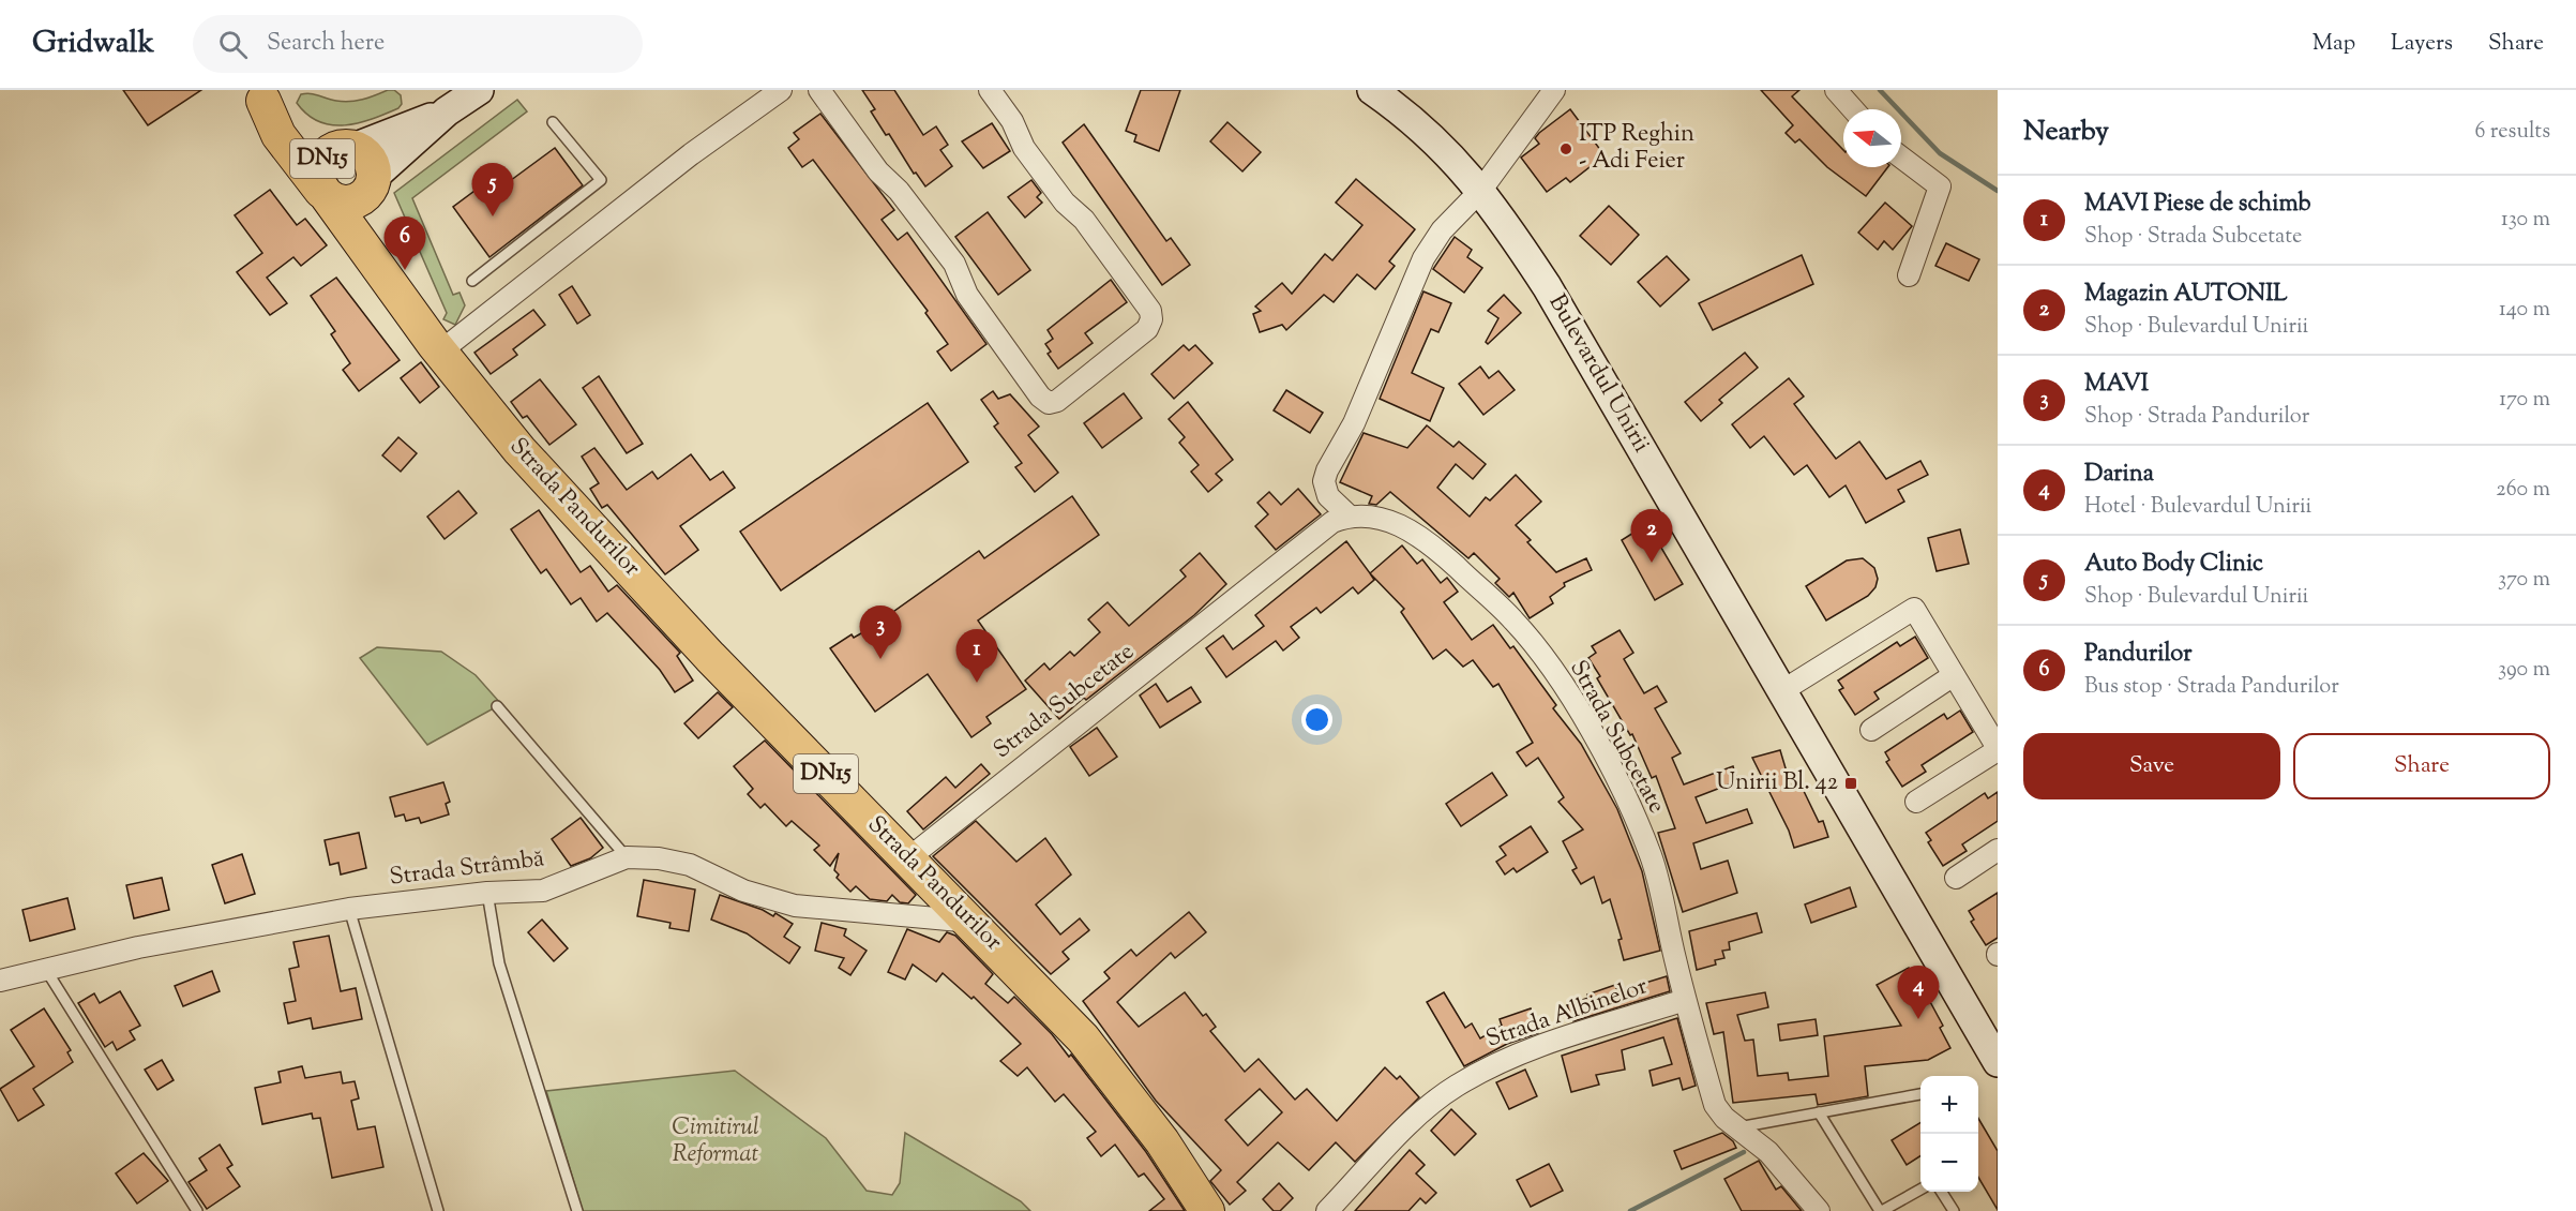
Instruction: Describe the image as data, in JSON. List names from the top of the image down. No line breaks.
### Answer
{"streets":{"highway":["DN15","Strada Pandurilor"],"main road":["Bulevardul Unirii"],"street":["Strada Subcetate","Strada Strâmbă","Strada Albinelor"]},"crossings":[["DN15","Strada Pandurilor"],["Strada Pandurilor","Strada Subcetate"],["Strada Pandurilor","Strada Strâmbă"],["Strada Subcetate","Strada Albinelor"]],"parks":["Cimitirul Reformat"],"places":{"other":["ITP Reghin - Adi Feier"],"transit":["Unirii Bl. 42"]},"north":"left","page":{"header":"Gridwalk","search":"Search here","nav":["Map","Layers","Share"],"heading":["Nearby","6 results"],"pins":["5","6","2","3","1","4"],"list":[{"mark":"1","name":"MAVI Piese de schimb","note":"Shop · Strada Subcetate","value":"130 m"},{"mark":"2","name":"Magazin AUTONIL","note":"Shop · Bulevardul Unirii","value":"140 m"},{"mark":"3","name":"MAVI","note":"Shop · Strada Pandurilor","value":"170 m"},{"mark":"4","name":"Darina","note":"Hotel · Bulevardul Unirii","value":"260 m"},{"mark":"5","name":"Auto Body Clinic","note":"Shop · Bulevardul Unirii","value":"370 m"},{"mark":"6","name":"Pandurilor","note":"Bus stop · Strada Pandurilor","value":"390 m"}],"buttons":["Save","Share"],"map_buttons":["+","−"]}}
